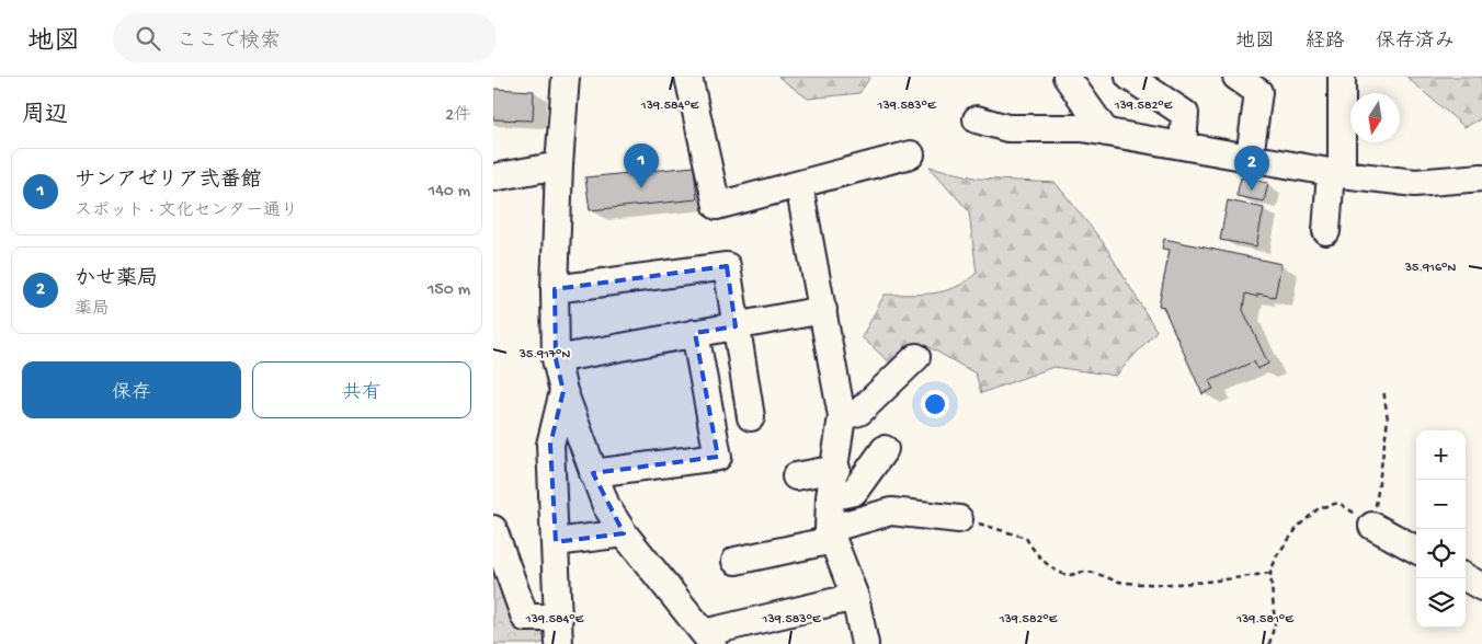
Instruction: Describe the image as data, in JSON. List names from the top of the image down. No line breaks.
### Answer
{"north":"bottom","page":{"header":"地図","search":"ここで検索","nav":["地図","経路","保存済み"],"heading":["周辺","2件"],"pins":["1","2"],"list":[{"mark":"1","name":"サンアゼリア弐番館","note":"スポット · 文化センター通り","value":"140 m"},{"mark":"2","name":"かせ薬局","note":"薬局","value":"150 m"}],"buttons":["保存","共有"],"map_buttons":["+","−"]},"coordinates":["139.584°E","139.583°E","139.582°E","35.916°N","35.917°N","139.581°E"]}
